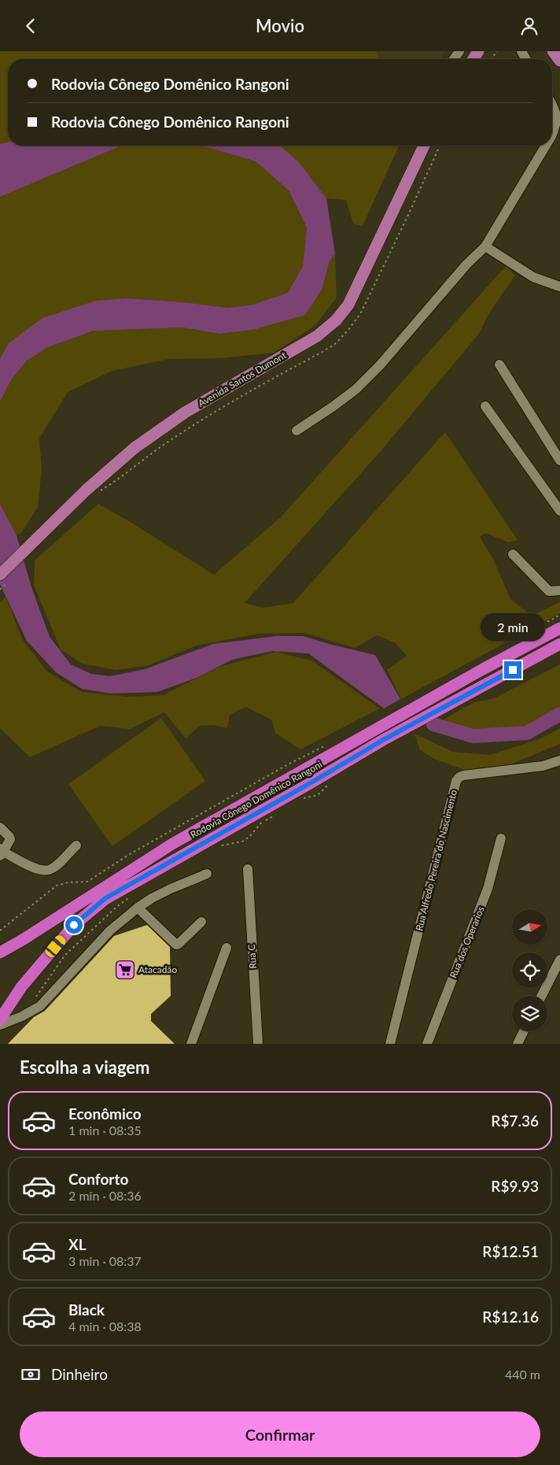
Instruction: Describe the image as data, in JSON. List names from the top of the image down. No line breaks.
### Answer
{"streets":{"highway":["Rodovia Cônego Domênico Rangoni"],"main road":["Avenida Santos Dumont"],"street":["Rua Alfredo Pereira do Nascimento","Rua dos Operarios","Rua C"]},"places":{"supermarket":["Atacadão"]},"north":"right","page":{"header":"Movio","banner":["Rodovia Cônego Domênico Rangoni","Rodovia Cônego Domênico Rangoni"],"bubble":"2 min","heading":"Escolha a viagem","list":[{"name":"Econômico","note":"1 min · 08:35","value":"R$7.36"},{"name":"Conforto","note":"2 min · 08:36","value":"R$9.93"},{"name":"XL","note":"3 min · 08:37","value":"R$12.51"},{"name":"Black","note":"4 min · 08:38","value":"R$12.16"}],"pay":["Dinheiro","440 m"],"buttons":"Confirmar"}}
